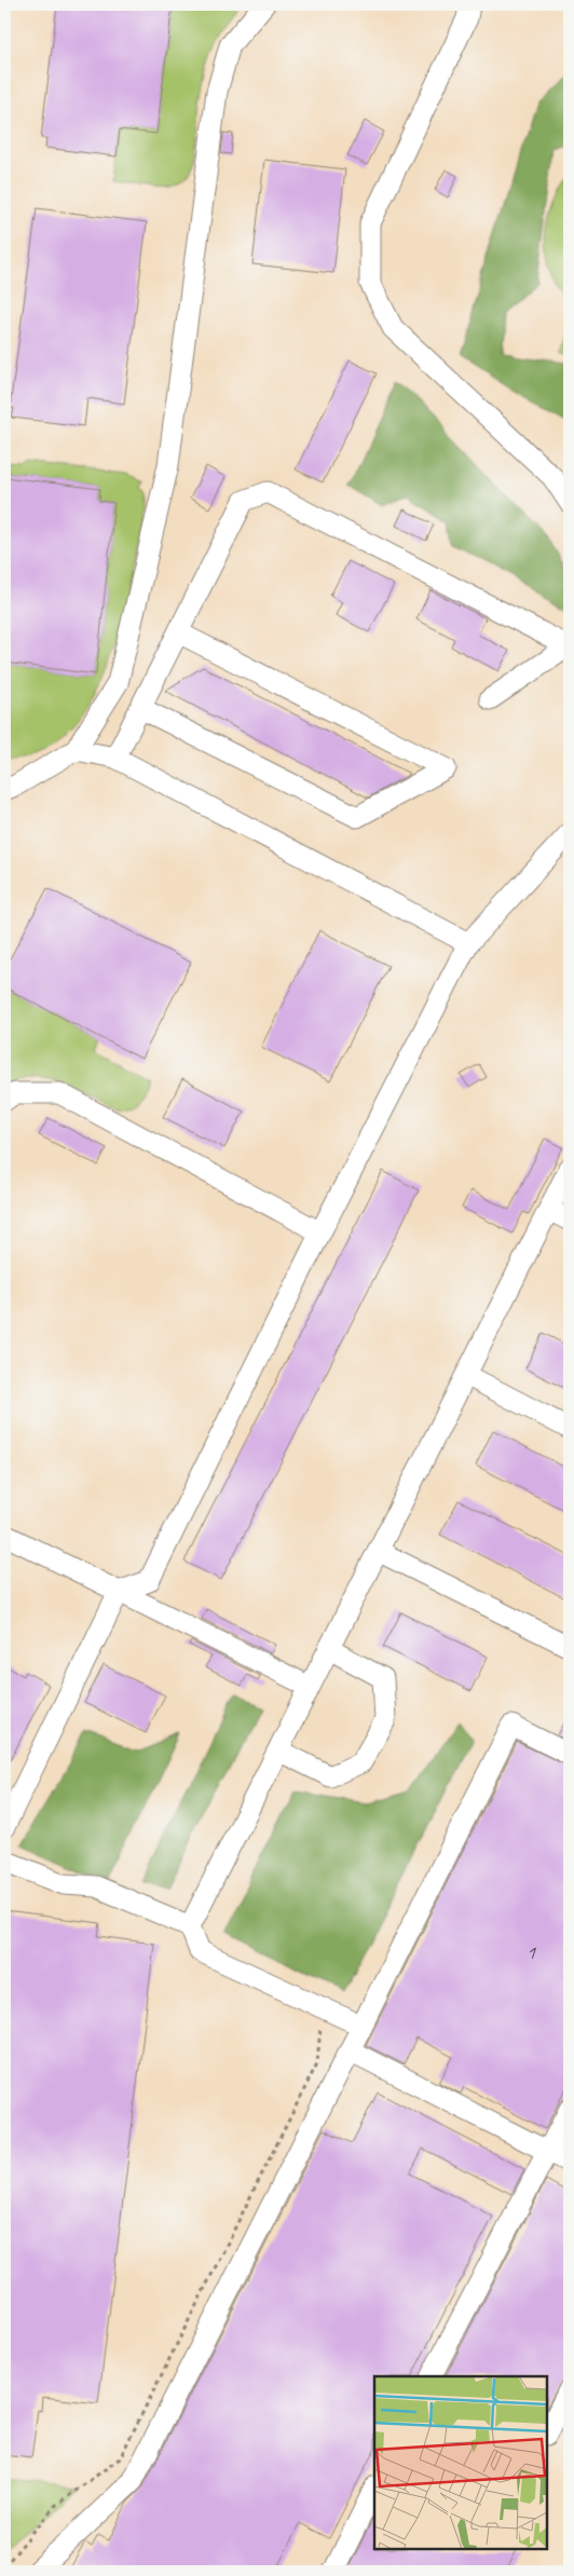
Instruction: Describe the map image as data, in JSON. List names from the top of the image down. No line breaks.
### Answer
{"house_numbers":["1"]}
